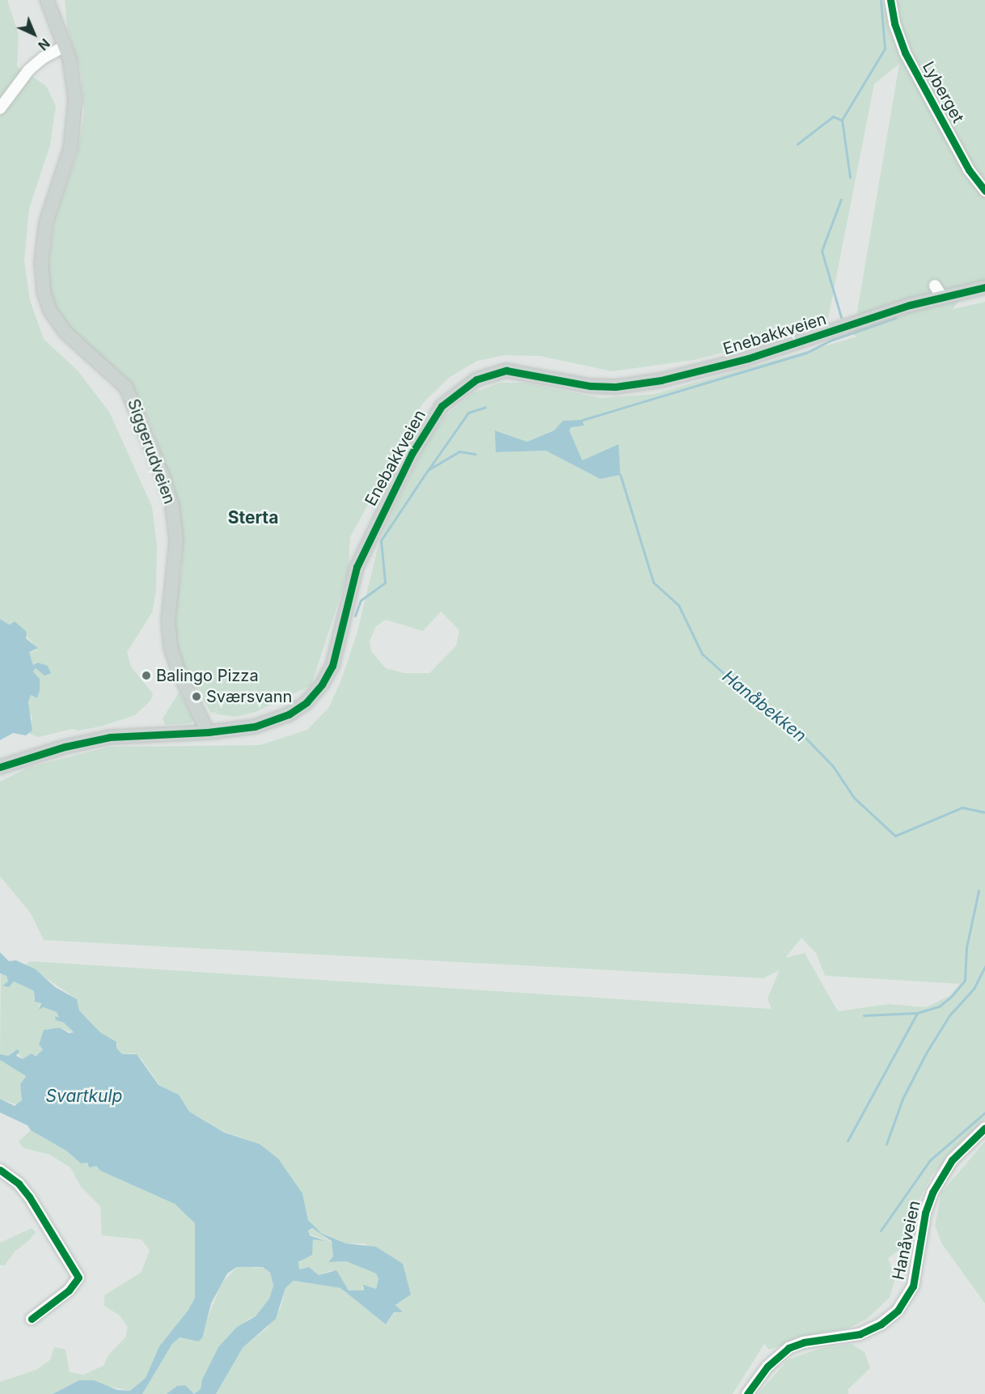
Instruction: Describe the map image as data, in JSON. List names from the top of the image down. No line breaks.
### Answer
{"streets":{"main road":["Enebakkveien","Siggerudveien"],"street":["Lyberget","Hanåveien"]},"crossings":[["Enebakkveien","Siggerudveien"]],"districts":["Sterta"],"water":["Hanåbekken","Svartkulp"],"places":["Balingo Pizza","Sværsvann"],"north":"bottom right"}
